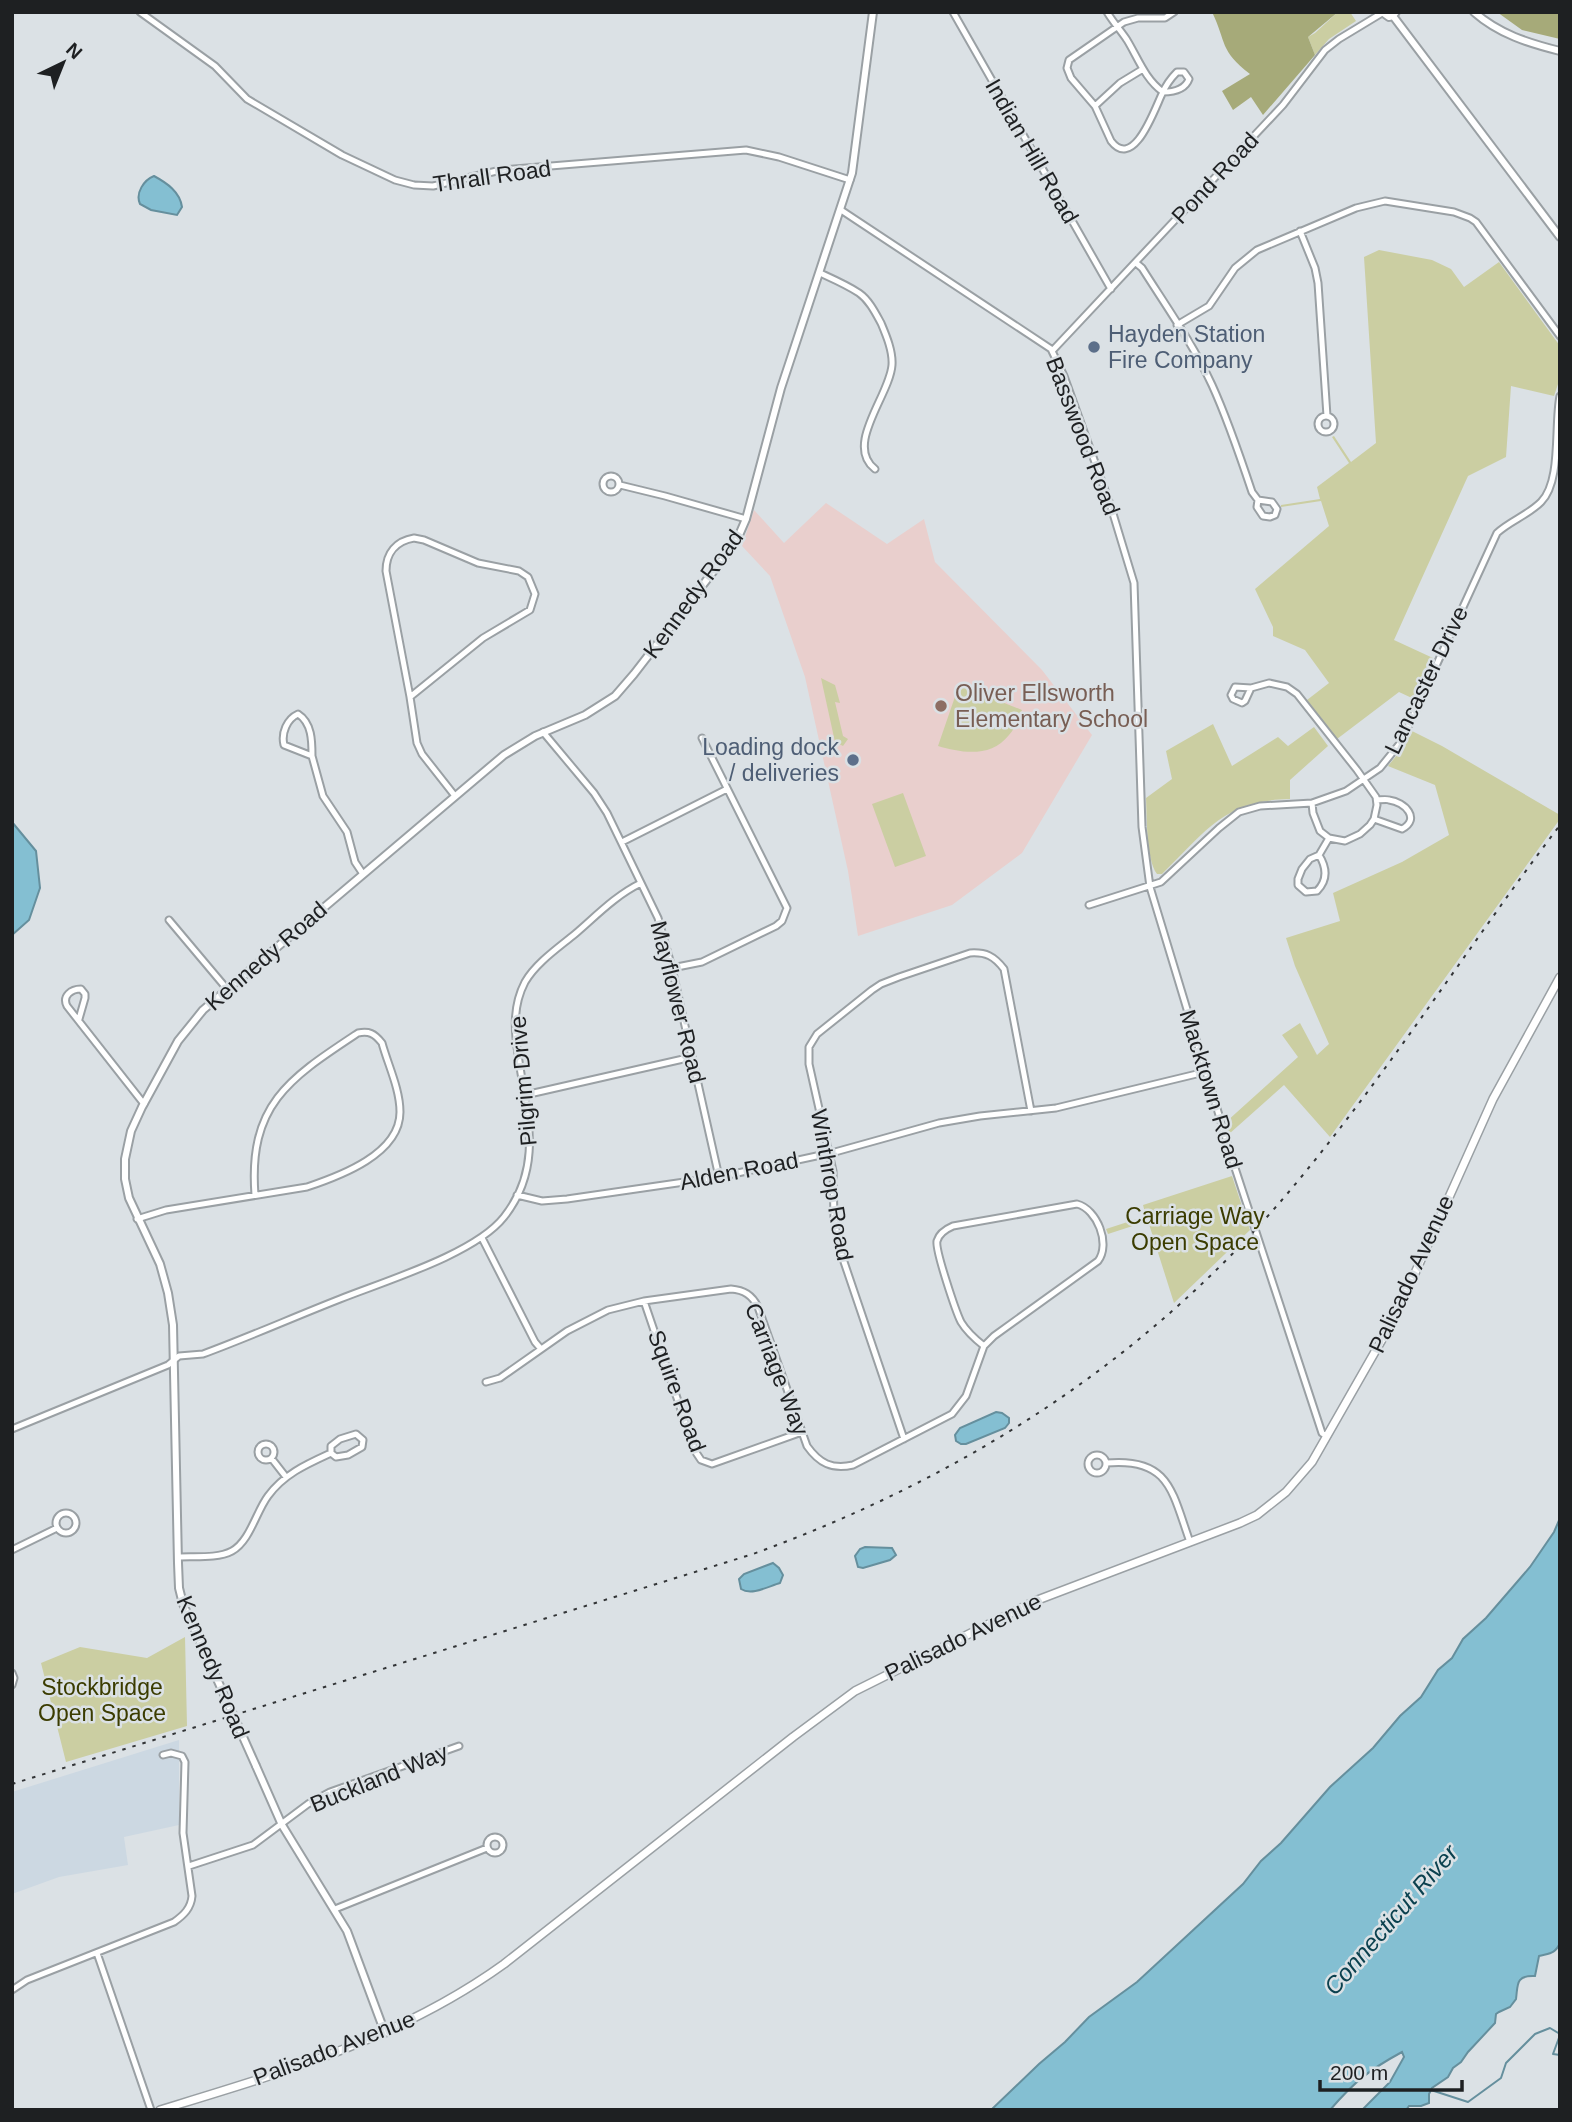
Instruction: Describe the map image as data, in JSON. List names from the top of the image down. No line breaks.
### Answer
{"streets":{"main road":["Palisado Avenue"],"street":["Indian Hill Road","Thrall Road","Pond Road","Basswood Road","Kennedy Road","Lancaster Drive","Mayflower Road","Pilgrim Drive","Macktown Road","Alden Road","Winthrop Road","Carriage Way","Squire Road","Buckland Way"]},"crossings":[["Indian Hill Road","Pond Road"],["Thrall Road","Kennedy Road"],["Pond Road","Basswood Road"],["Basswood Road","Kennedy Road"],["Basswood Road","Macktown Road"],["Kennedy Road","Mayflower Road"],["Kennedy Road","Pilgrim Drive"],["Kennedy Road","Palisado Avenue"],["Kennedy Road","Buckland Way"],["Lancaster Drive","Macktown Road"],["Mayflower Road","Pilgrim Drive"],["Mayflower Road","Alden Road"],["Pilgrim Drive","Alden Road"],["Macktown Road","Alden Road"],["Macktown Road","Palisado Avenue"],["Alden Road","Winthrop Road"],["Winthrop Road","Carriage Way"],["Carriage Way","Squire Road"]],"water":["Connecticut River"],"parks":["Carriage Way Open Space","Stockbridge Open Space"],"places":["Hayden Station Fire Company","Oliver Ellsworth Elementary School","Loading dock / deliveries"],"scale_bar":"200 m","north":"top right"}
